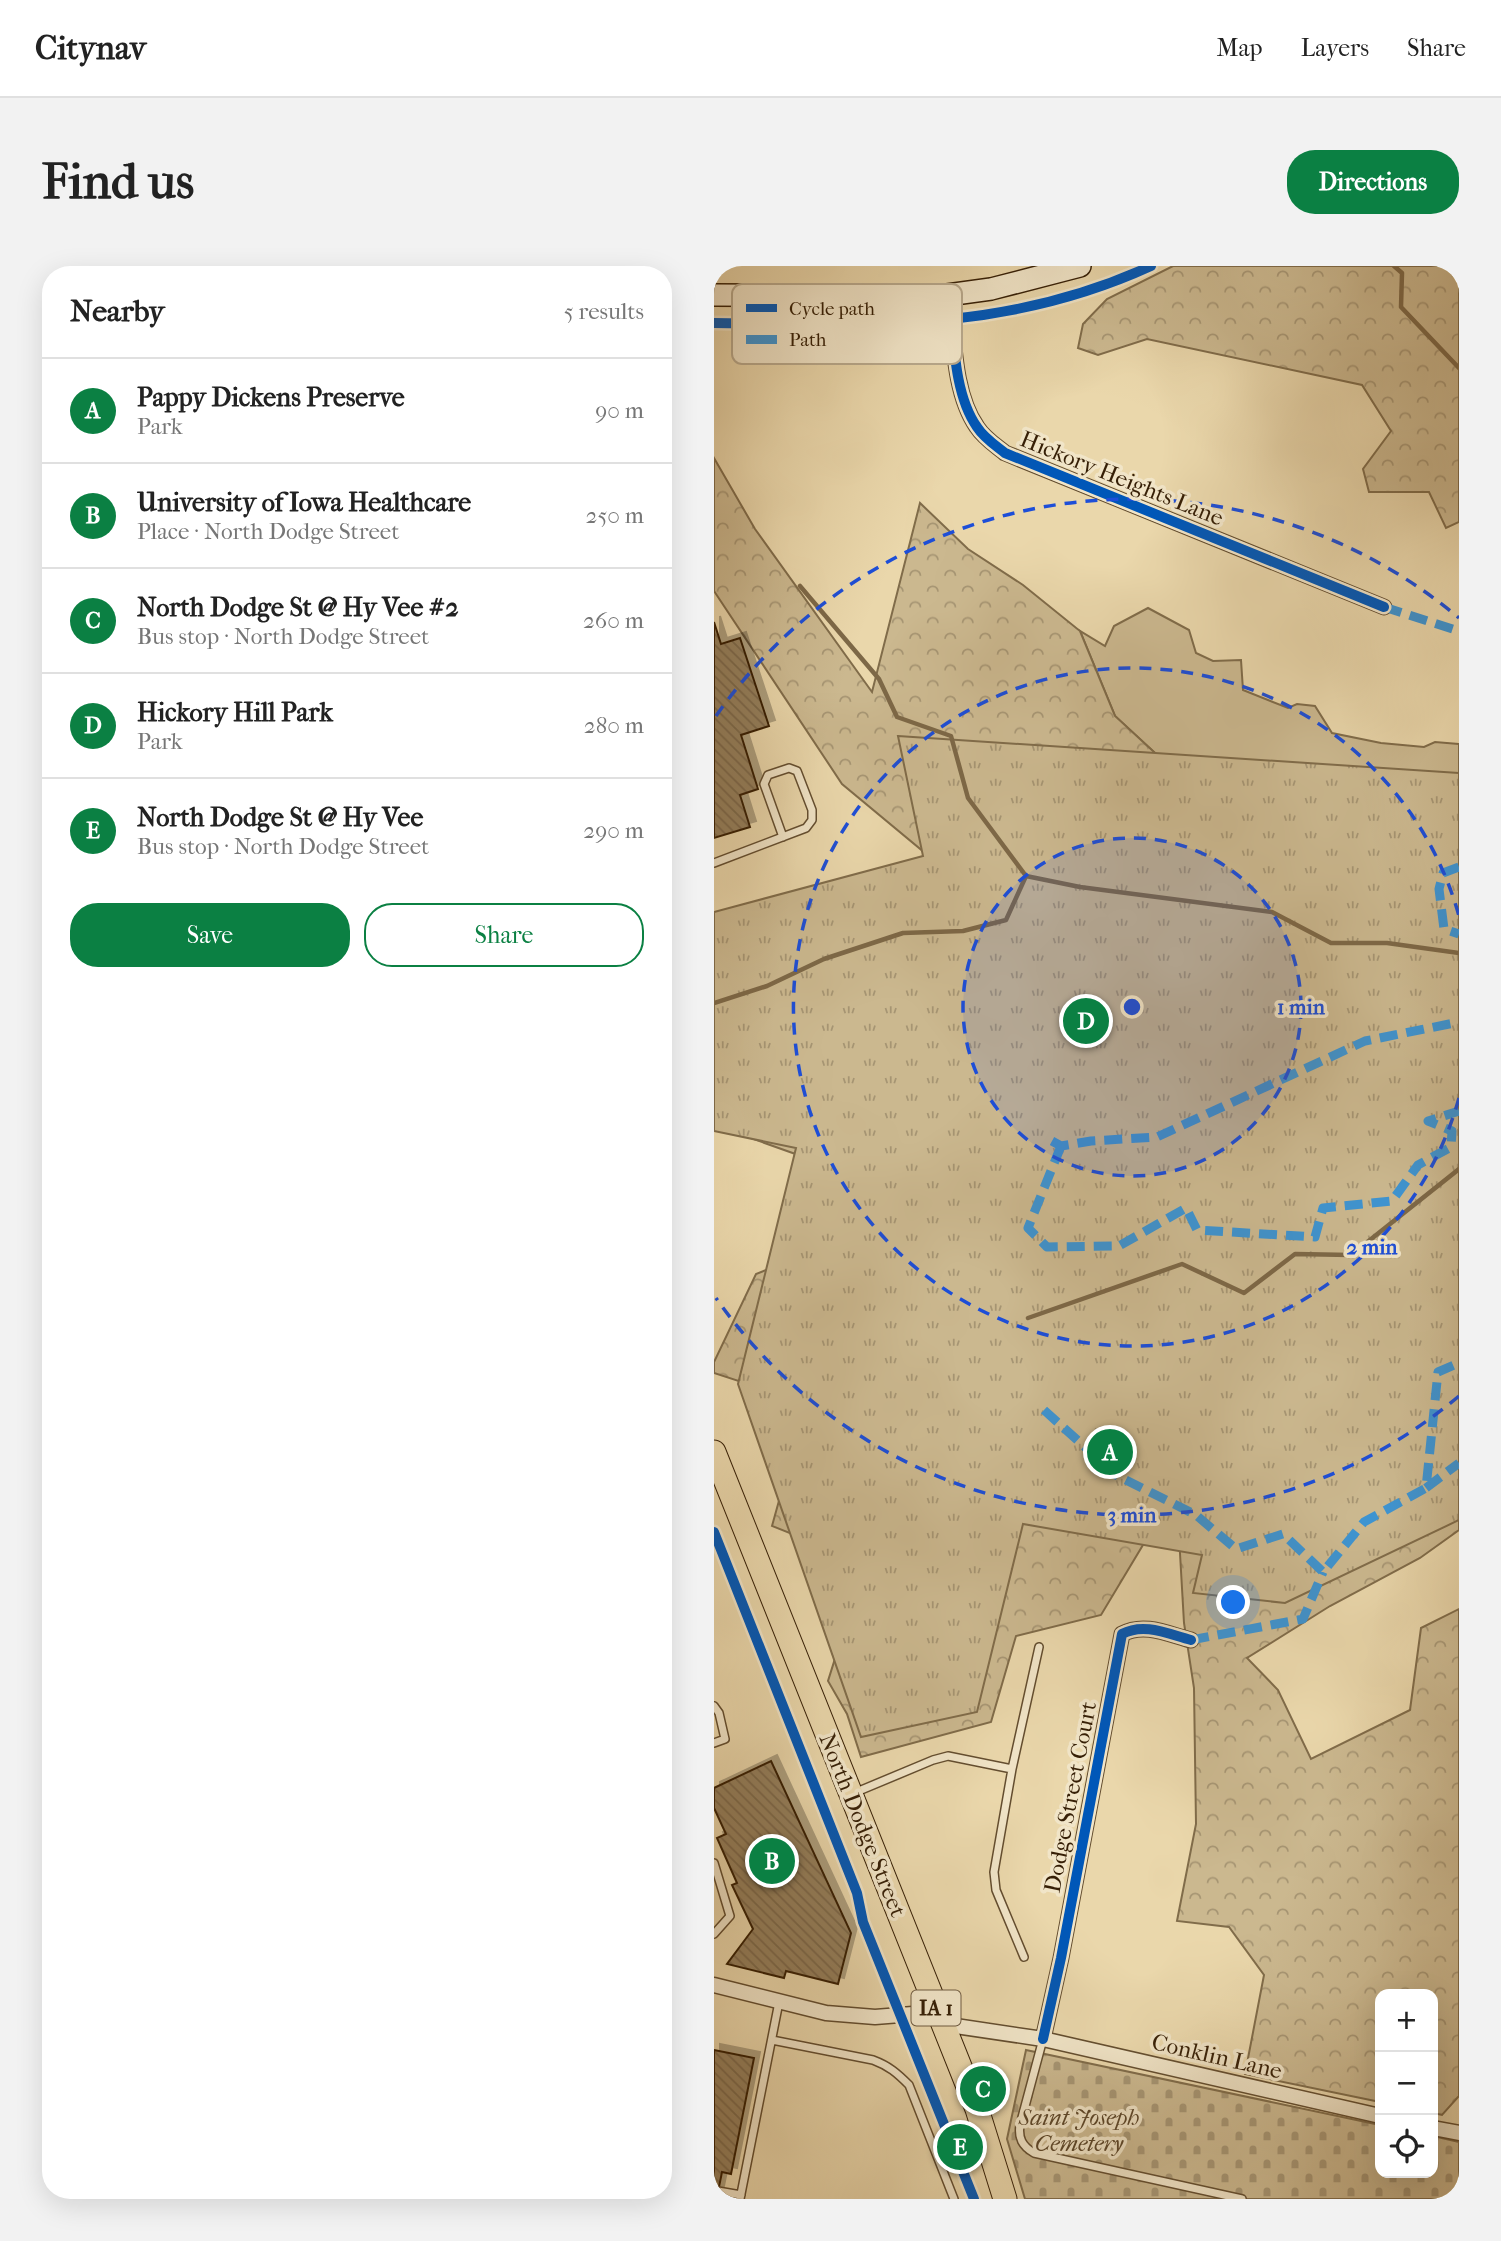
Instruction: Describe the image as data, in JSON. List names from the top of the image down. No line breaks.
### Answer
{"streets":{"main road":["North Dodge Street","IA 1"],"street":["Hickory Heights Lane","Dodge Street Court","Conklin Lane"]},"crossings":[["Dodge Street Court","Conklin Lane"],["North Dodge Street","Conklin Lane"]],"parks":["Saint Joseph Cemetery"],"legend":["Cycle path","Path"],"page":{"header":"Citynav","nav":["Map","Layers","Share"],"buttons":["Directions",["Save","Share"]],"title":"Find us","heading":["Nearby","5 results"],"list":[{"mark":"A","name":"Pappy Dickens Preserve","note":"Park","value":"90 m"},{"mark":"B","name":"University of Iowa Healthcare","note":"Place · North Dodge Street","value":"250 m"},{"mark":"C","name":"North Dodge St @ Hy Vee #2","note":"Bus stop · North Dodge Street","value":"260 m"},{"mark":"D","name":"Hickory Hill Park","note":"Park","value":"280 m"},{"mark":"E","name":"North Dodge St @ Hy Vee","note":"Bus stop · North Dodge Street","value":"290 m"}],"pins":["D","A","B","C","E"],"map_buttons":["+","−"]},"rings":["1 min","2 min","3 min"]}
